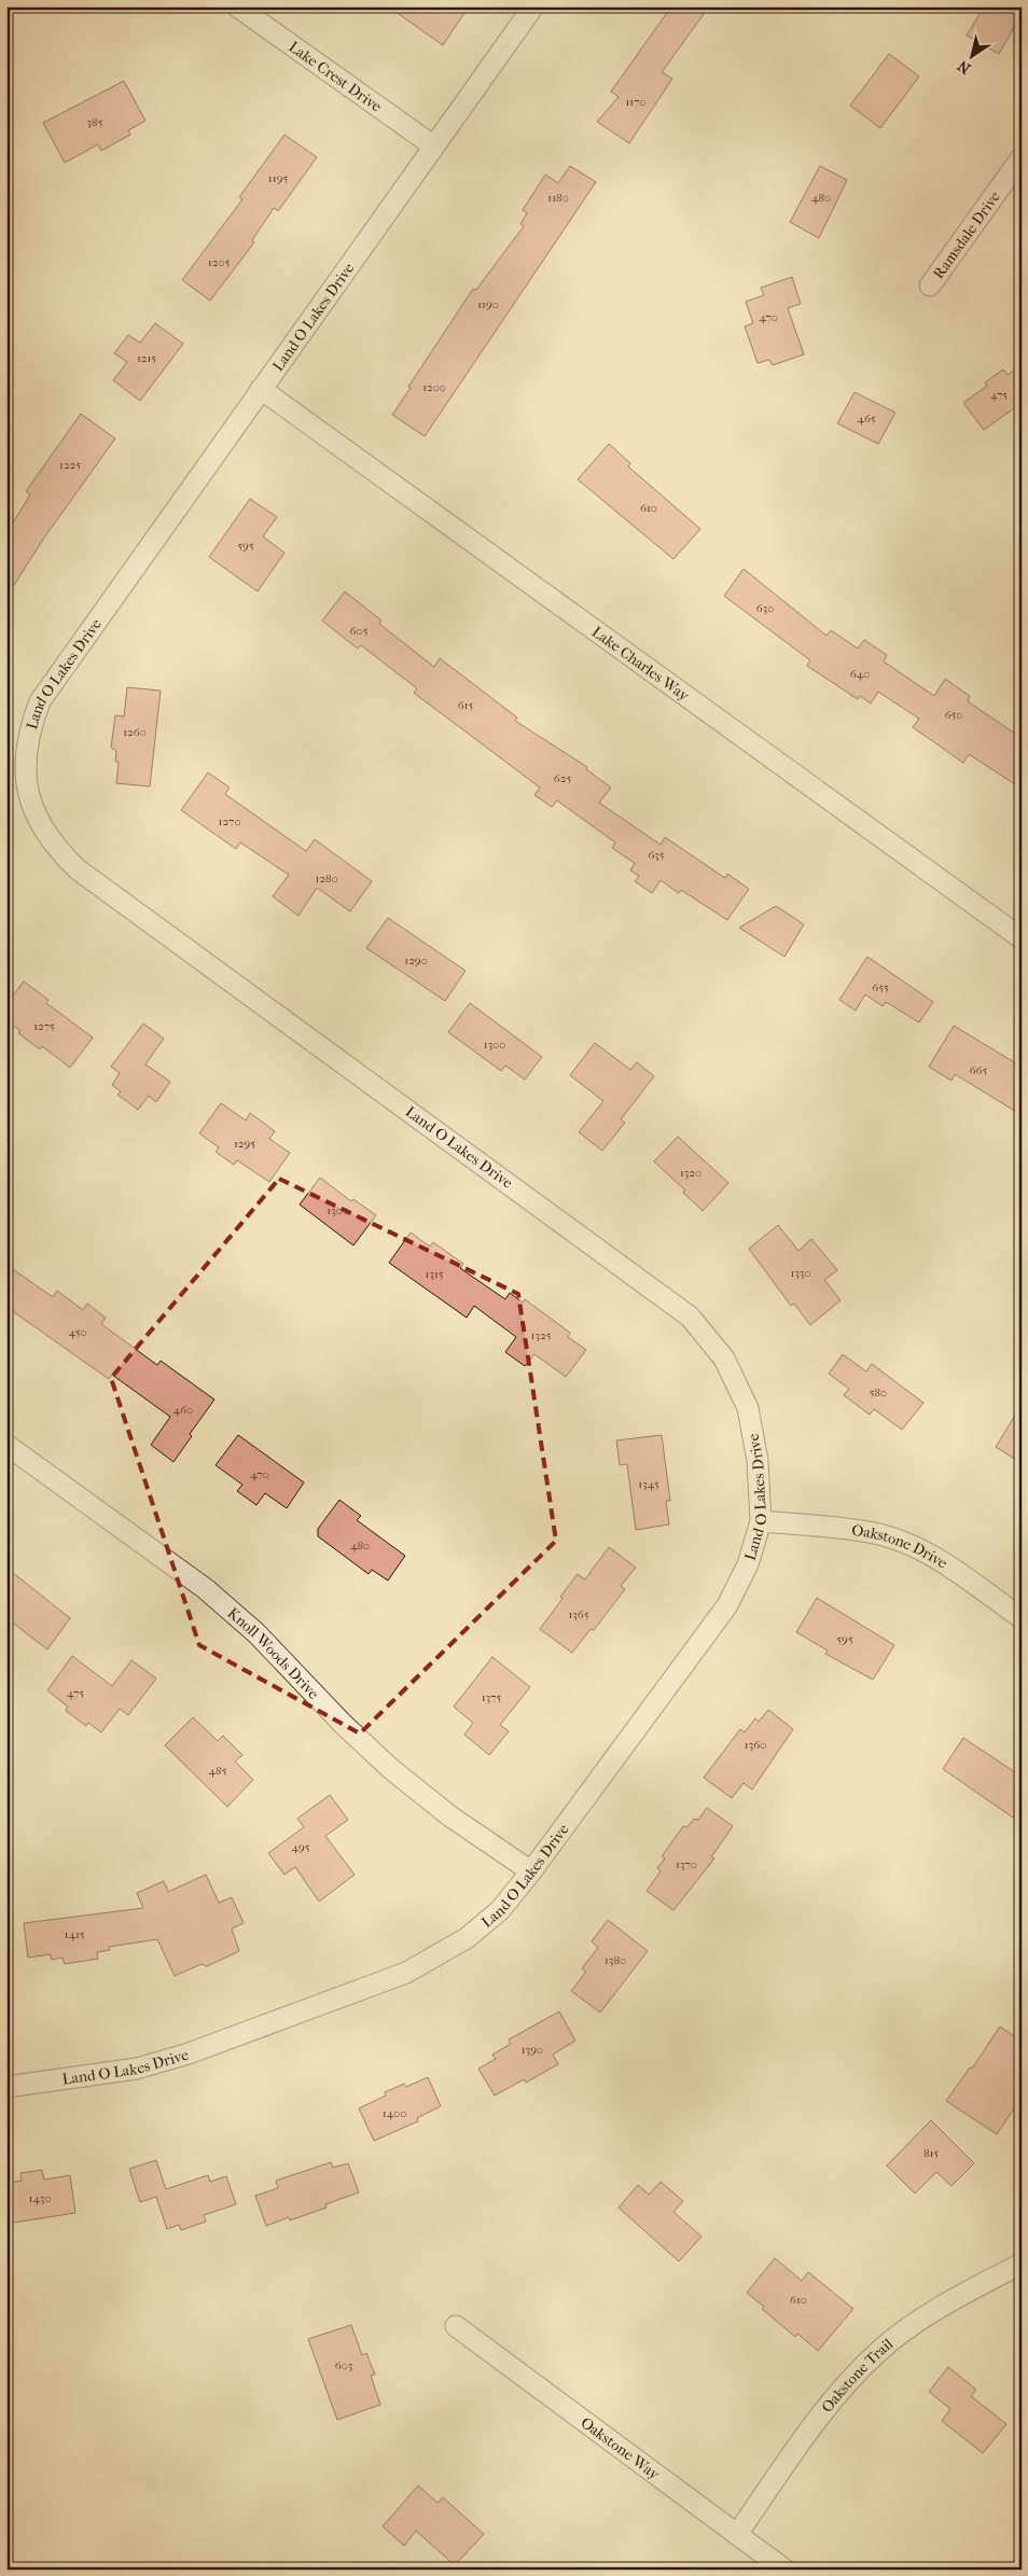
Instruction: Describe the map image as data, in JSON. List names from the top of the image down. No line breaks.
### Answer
{"streets":{"street":["Lake Crest Drive","Ramsdale Drive","Land O Lakes Drive","Lake Charles Way","Oakstone Drive","Knoll Woods Drive","Oakstone Trail","Oakstone Way"]},"crossings":[["Lake Crest Drive","Land O Lakes Drive"],["Land O Lakes Drive","Lake Charles Way"],["Land O Lakes Drive","Oakstone Drive"],["Land O Lakes Drive","Knoll Woods Drive"],["Oakstone Trail","Oakstone Way"]],"house_numbers":["1170","385","1195","1180","480","1205","1190","470","1215","1200","475","465","1225","610","595","630","605","640","615","650","1260","625","1270","635","1280","1290","655","1275","1300","665","1295","1320","1305","1330","1315","450","1325","580","460","470","1345","480","1365","595","475","1375","1360","485","495","1370","1415","1380","1390","1400","815","1430","610","603"],"north":"bottom left"}
